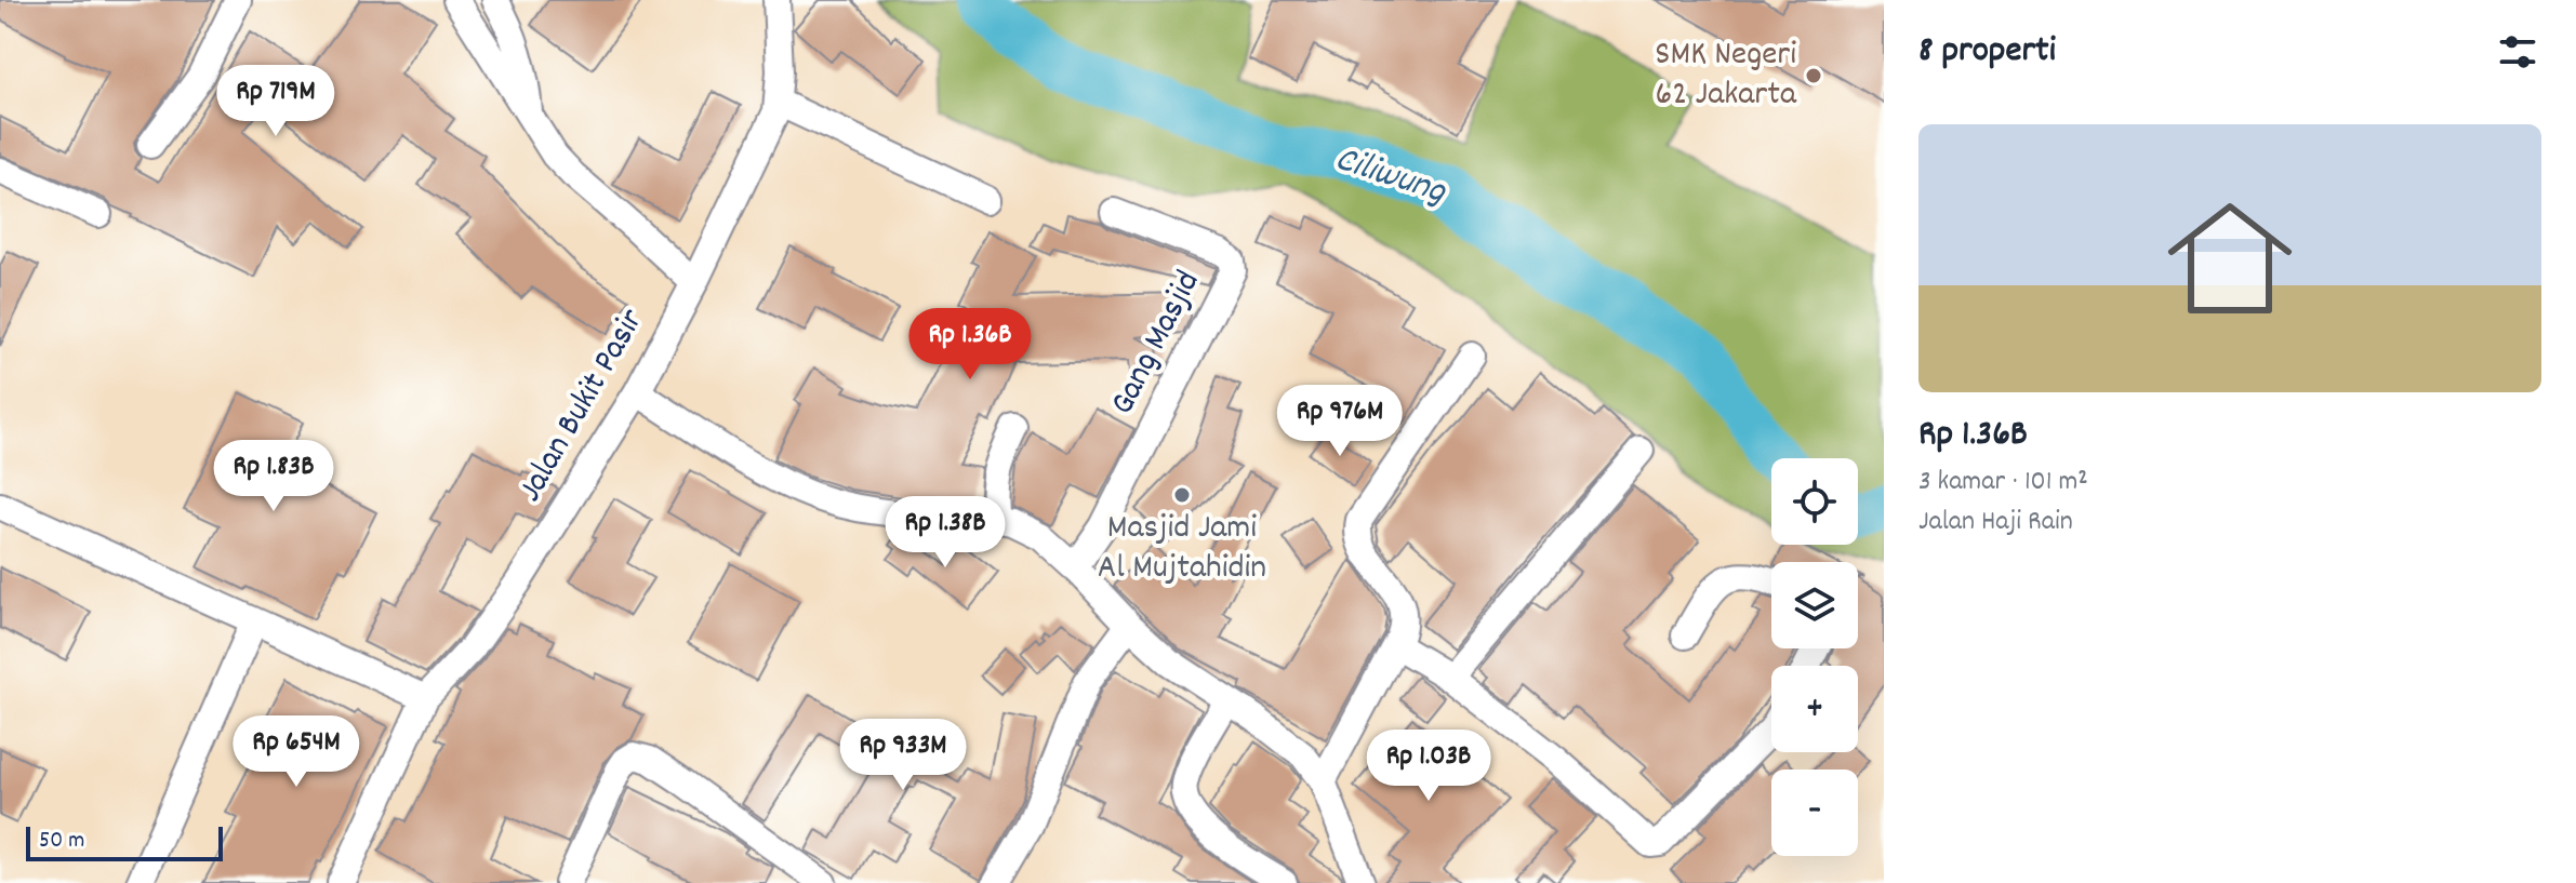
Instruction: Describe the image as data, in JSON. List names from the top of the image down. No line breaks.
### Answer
{"streets":{"street":["Gang Masjid","Jalan Bukit Pasir"]},"water":["Ciliwung"],"places":["SMK Negeri 62 Jakarta","Masjid Jami Al Mujtahidin"],"scale_bar":"50 m","page":{"heading":"8 properti","price":["Rp 719M","Rp 1.36B","Rp 976M","Rp 1.83B","Rp 1.38B","Rp 654M","Rp 933M","Rp 1.03B"],"list":[{"name":"Rp 1.36B","note":"3 kamar · 101 m² · Jalan Haji Rain"}],"map_buttons":["+","−"],"scale":"50 m"}}
